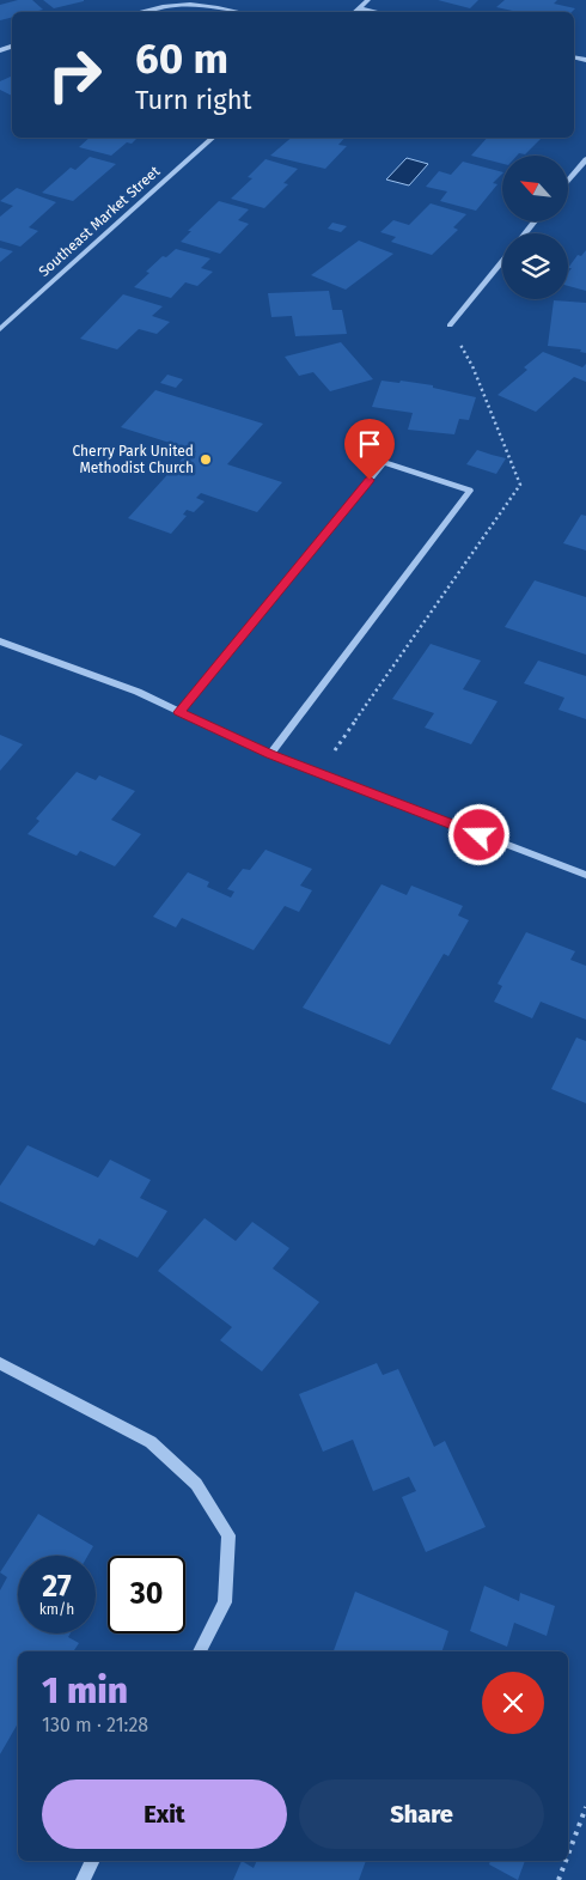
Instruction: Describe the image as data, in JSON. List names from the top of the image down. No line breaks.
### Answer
{"streets":{"street":["Southeast Market Street"]},"places":["Cherry Park United Methodist Church"],"north":"top left","page":{"turn":["60 m","Turn right"],"speed":"27 km/h","limit":"30","heading":["1 min","130 m · 21:28"],"buttons":["Exit","Share"]}}
